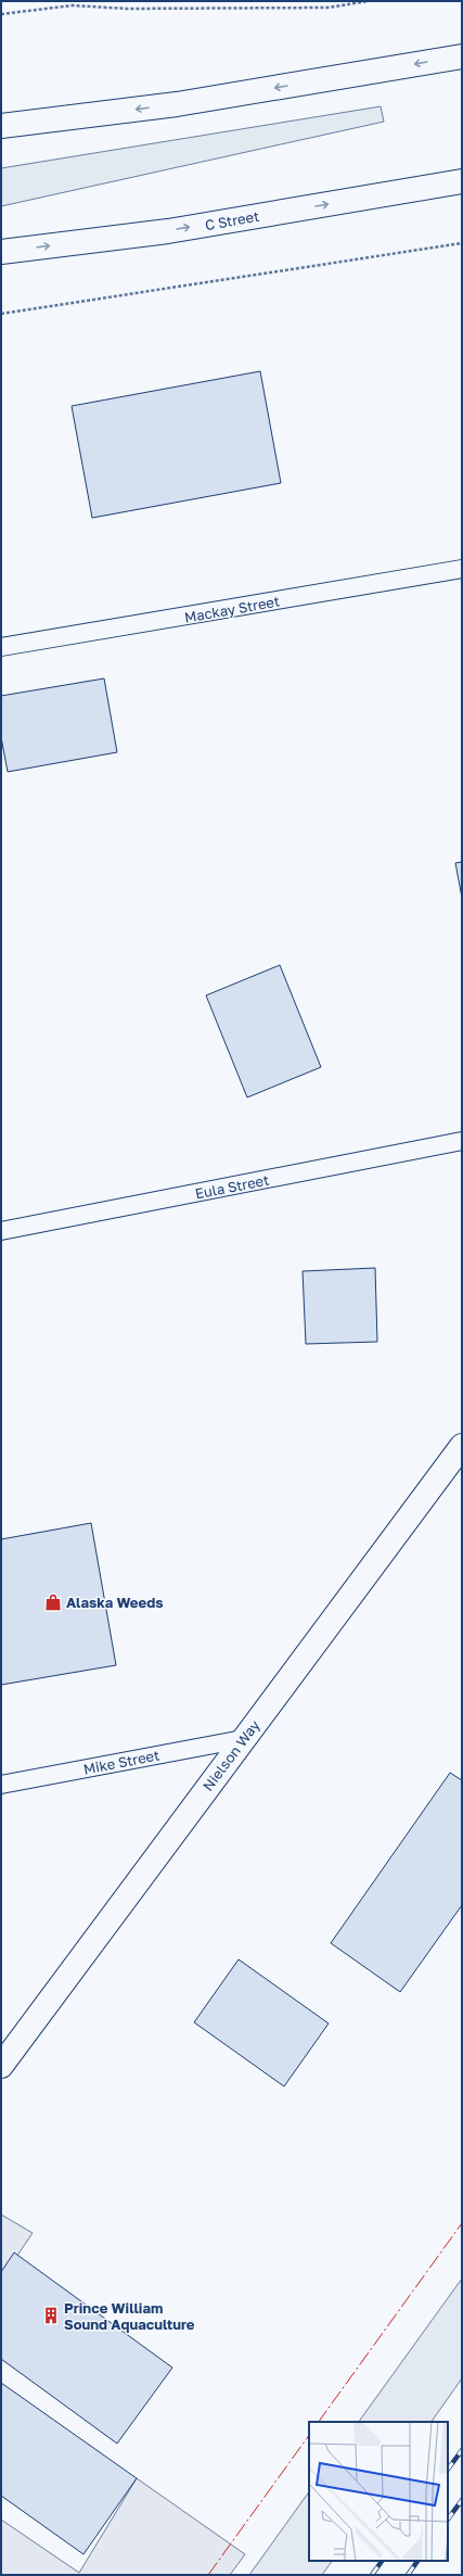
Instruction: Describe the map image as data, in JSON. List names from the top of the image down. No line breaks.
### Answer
{"streets":{"main road":["C Street","Nielson Way"],"lane":["Mackay Street","Eula Street","Mike Street"]},"crossings":[["Nielson Way","Mike Street"]],"places":{"shop":["Alaska Weeds"],"building":["Prince William Sound Aquaculture"]}}
